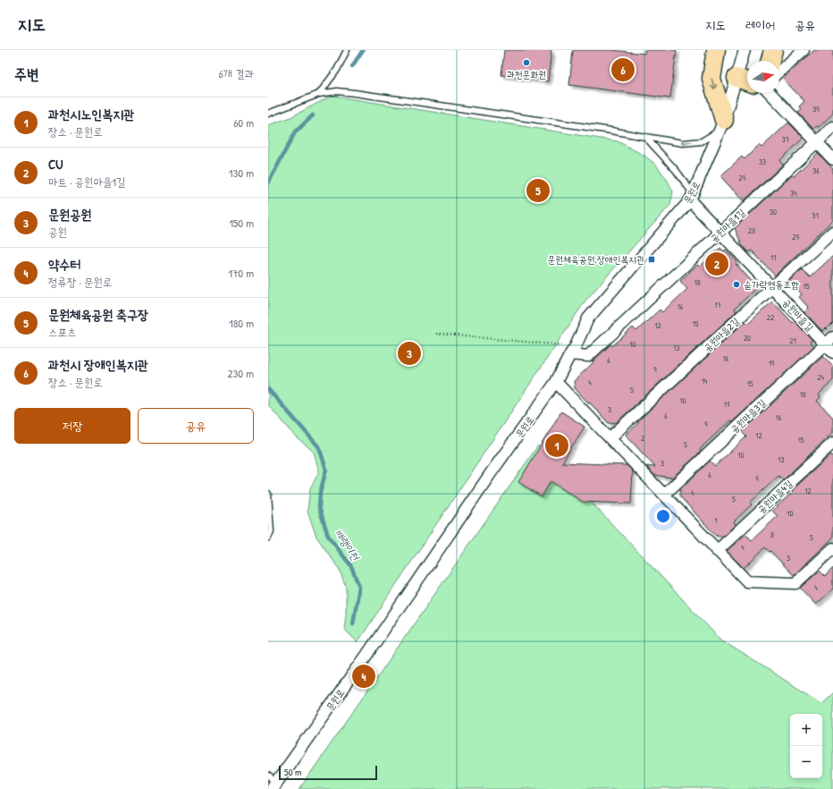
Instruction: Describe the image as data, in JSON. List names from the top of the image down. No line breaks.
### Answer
{"streets":{"street":["문원로","공원마을1길","공원마을길","공원마을2길","공원마을3길","공원마을4길"]},"crossings":[["문원로","공원마을1길"],["문원로","공원마을길"],["공원마을1길","공원마을길"],["공원마을길","공원마을2길"],["공원마을길","공원마을3길"]],"water":["배랭이천"],"places":{"other":["과천문화원","숟가락협동조합"],"transit":["문원체육공원.장애인복지관"]},"house_numbers":["39","37","33","36","29","34","30","31","28","29","11","18","15","17","16","22","15","12","20","21","10","13","16","6","19","9","24","14","4","15","5","18","10","11","3","6","16","9","12","2","15","5","10","13","3","6","9","12","4","5","10","1","8","5","4","3","4"],"scale_bar":"50 m","north":"right","page":{"header":"지도","nav":["지도","레이어","공유"],"heading":["주변","6개 결과"],"pins":["6","5","2","3","1","4"],"list":[{"mark":"1","name":"과천시노인복지관","note":"장소 · 문원로","value":"60 m"},{"mark":"2","name":"CU","note":"마트 · 공원마을1길","value":"130 m"},{"mark":"3","name":"문원공원","note":"공원","value":"150 m"},{"mark":"4","name":"약수터","note":"정류장 · 문원로","value":"170 m"},{"mark":"5","name":"문원체육공원 축구장","note":"스포츠","value":"180 m"},{"mark":"6","name":"과천시 장애인복지관","note":"장소 · 문원로","value":"230 m"}],"buttons":["저장","공유"],"map_buttons":["+","−"],"scale":"50 m"}}
